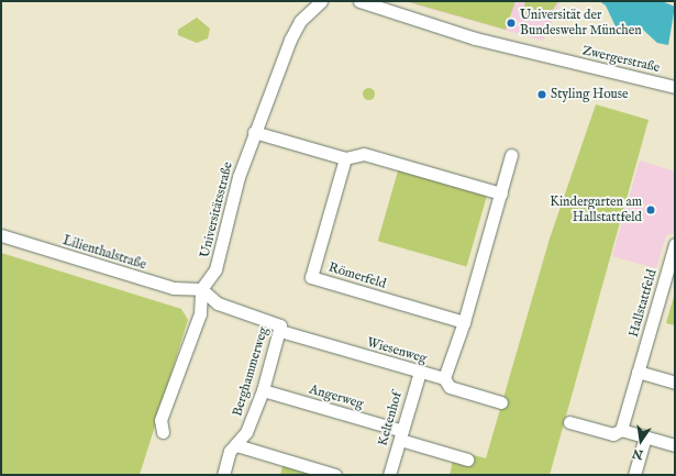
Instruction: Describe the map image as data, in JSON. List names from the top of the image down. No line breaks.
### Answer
{"streets":{"street":["Zwergerstraße","Universitätsstraße","Lilienthalstraße","Römerfeld","Hallstattfeld","Wiesenweg","Berghammerweg","Angerweg","Keltenhof"]},"crossings":[["Universitätsstraße","Lilienthalstraße"],["Universitätsstraße","Wiesenweg"],["Lilienthalstraße","Wiesenweg"],["Wiesenweg","Berghammerweg"],["Wiesenweg","Keltenhof"],["Berghammerweg","Angerweg"],["Angerweg","Keltenhof"]],"places":["Universität der Bundeswehr München","Styling House","Kindergarten am Hallstattfeld"],"north":"bottom"}
